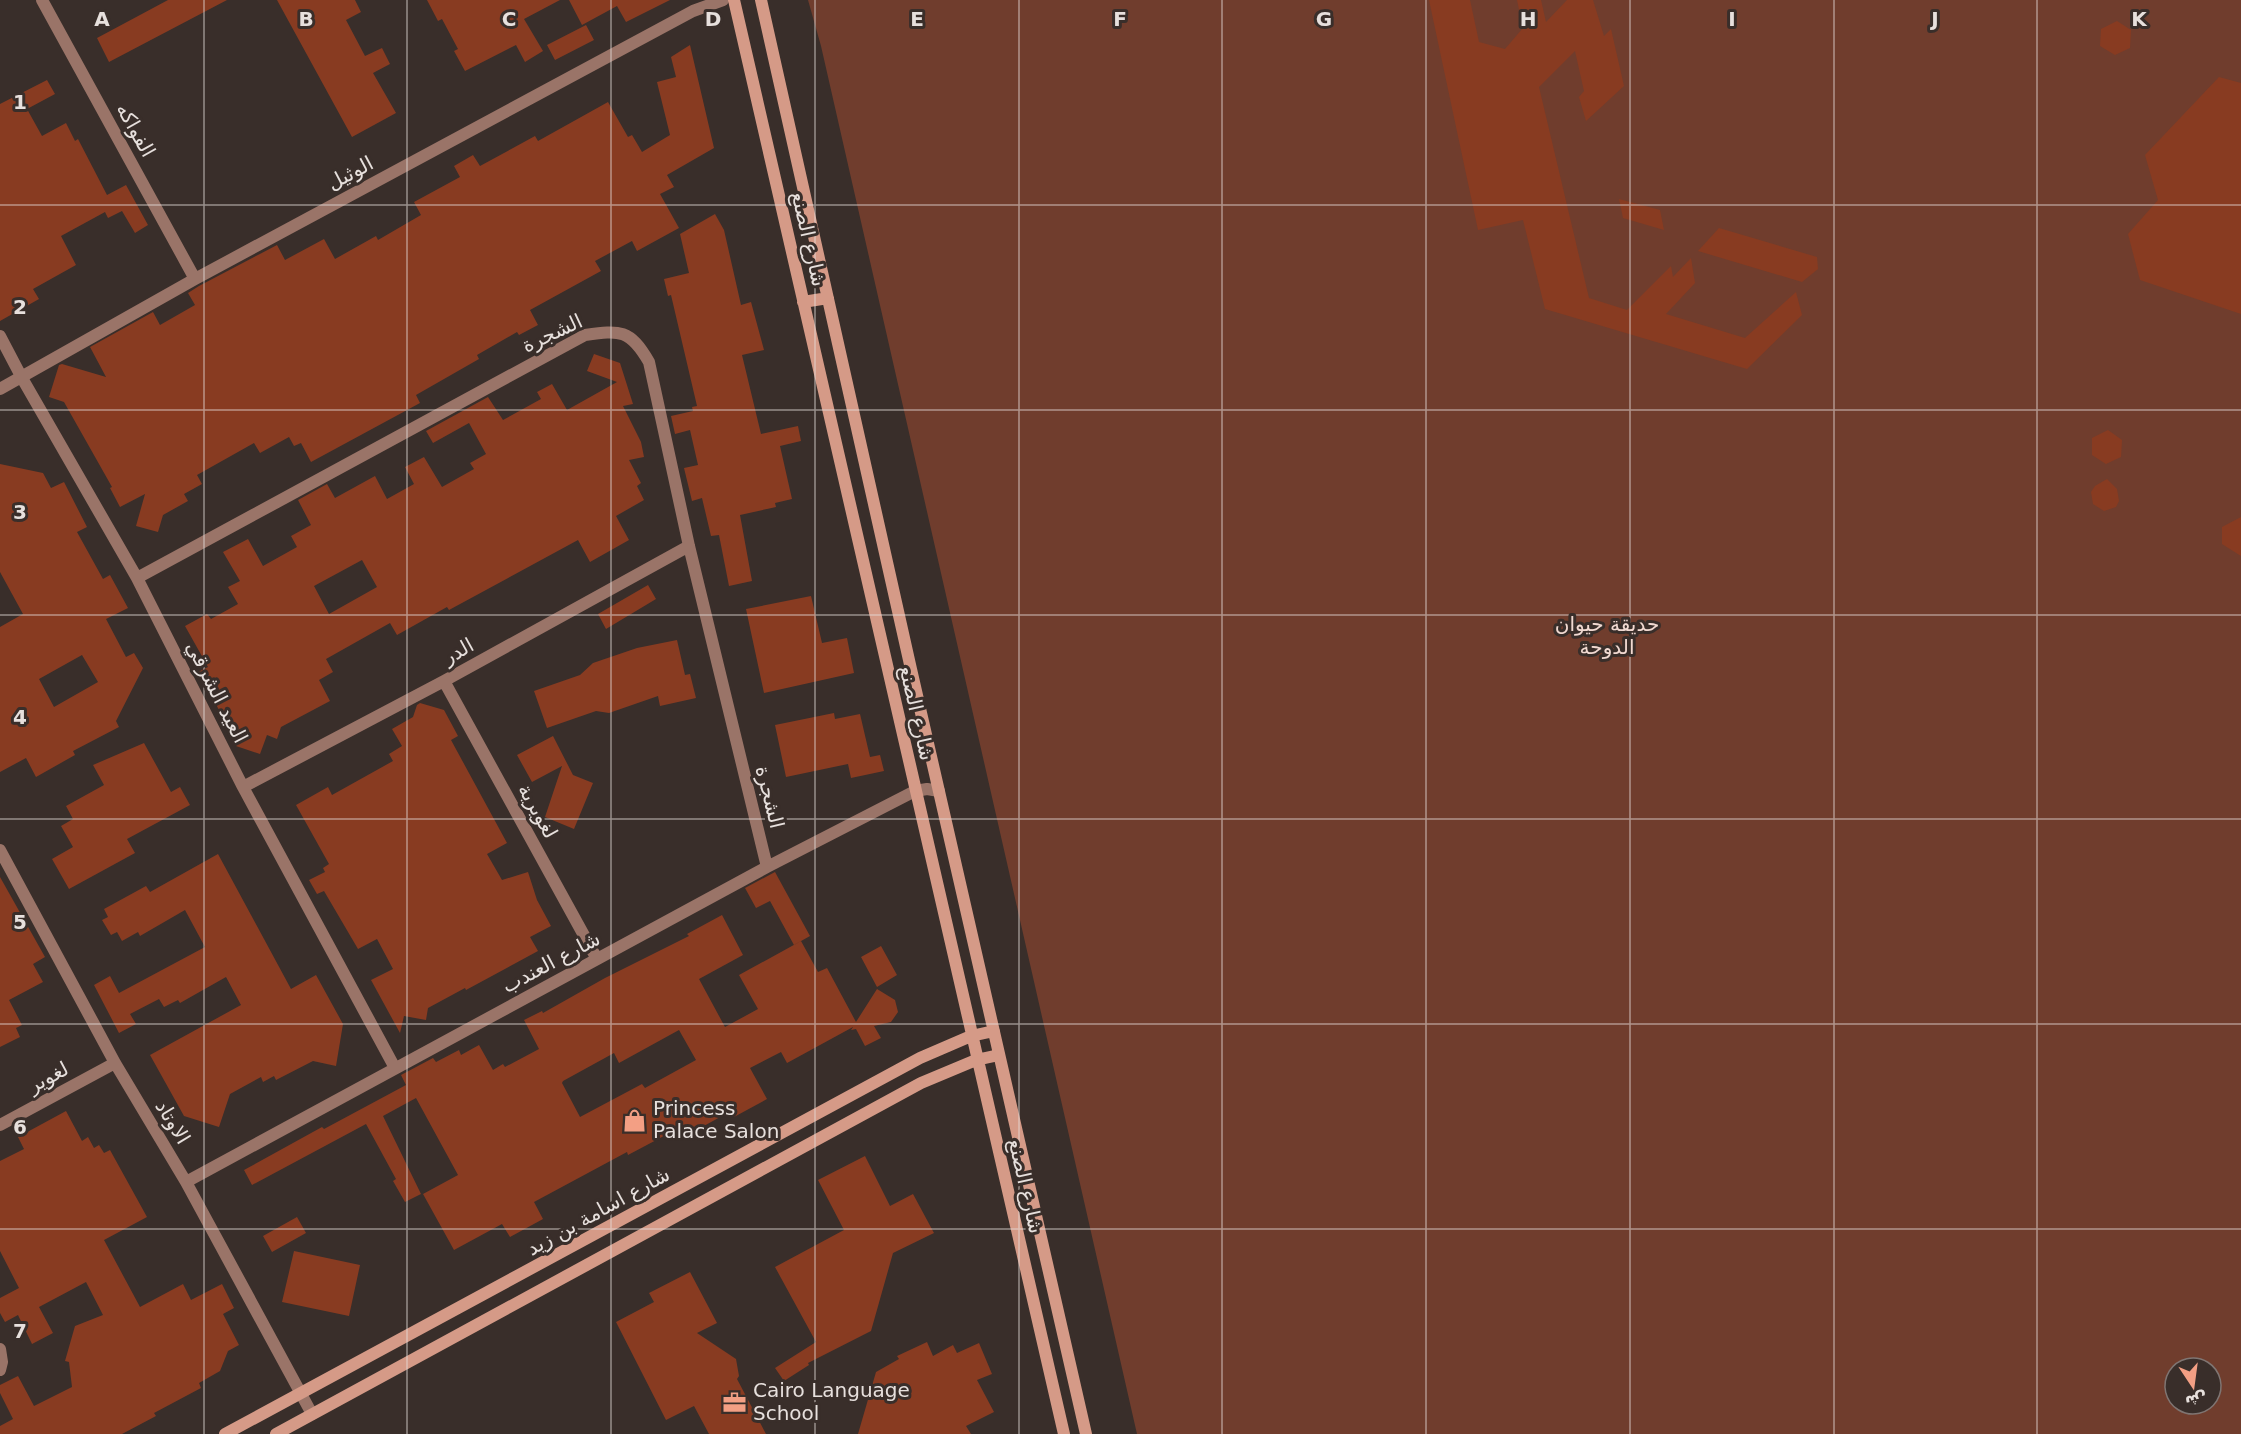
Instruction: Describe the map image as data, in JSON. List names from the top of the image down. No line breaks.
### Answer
{"streets":{"street":["الفواكه","الوثيل","شارع الصنع","الشجرة","الدر","العيد الشرقي","لغويرية","شارع العندب","لغوير","الاوتاد","شارع اسامة بن زيد"]},"crossings":[["الفواكه","الوثيل"],["الوثيل","العيد الشرقي"],["شارع الصنع","شارع العندب"],["شارع الصنع","شارع اسامة بن زيد"],["الشجرة","الدر"],["الشجرة","العيد الشرقي"],["الشجرة","شارع العندب"],["الدر","العيد الشرقي"],["الدر","لغويرية"],["العيد الشرقي","شارع العندب"],["لغويرية","شارع العندب"],["شارع العندب","الاوتاد"],["لغوير","الاوتاد"],["الاوتاد","شارع اسامة بن زيد"]],"parks":["حديقة حيوان الدوحة"],"places":{"shop":["Princess Palace Salon"],"office":["Cairo Language School"]},"north":"bottom","grid":{"columns":["A","B","C","D","E","F","G","H","I","J","K"],"rows":["1","2","3","4","5","6","7"]}}
